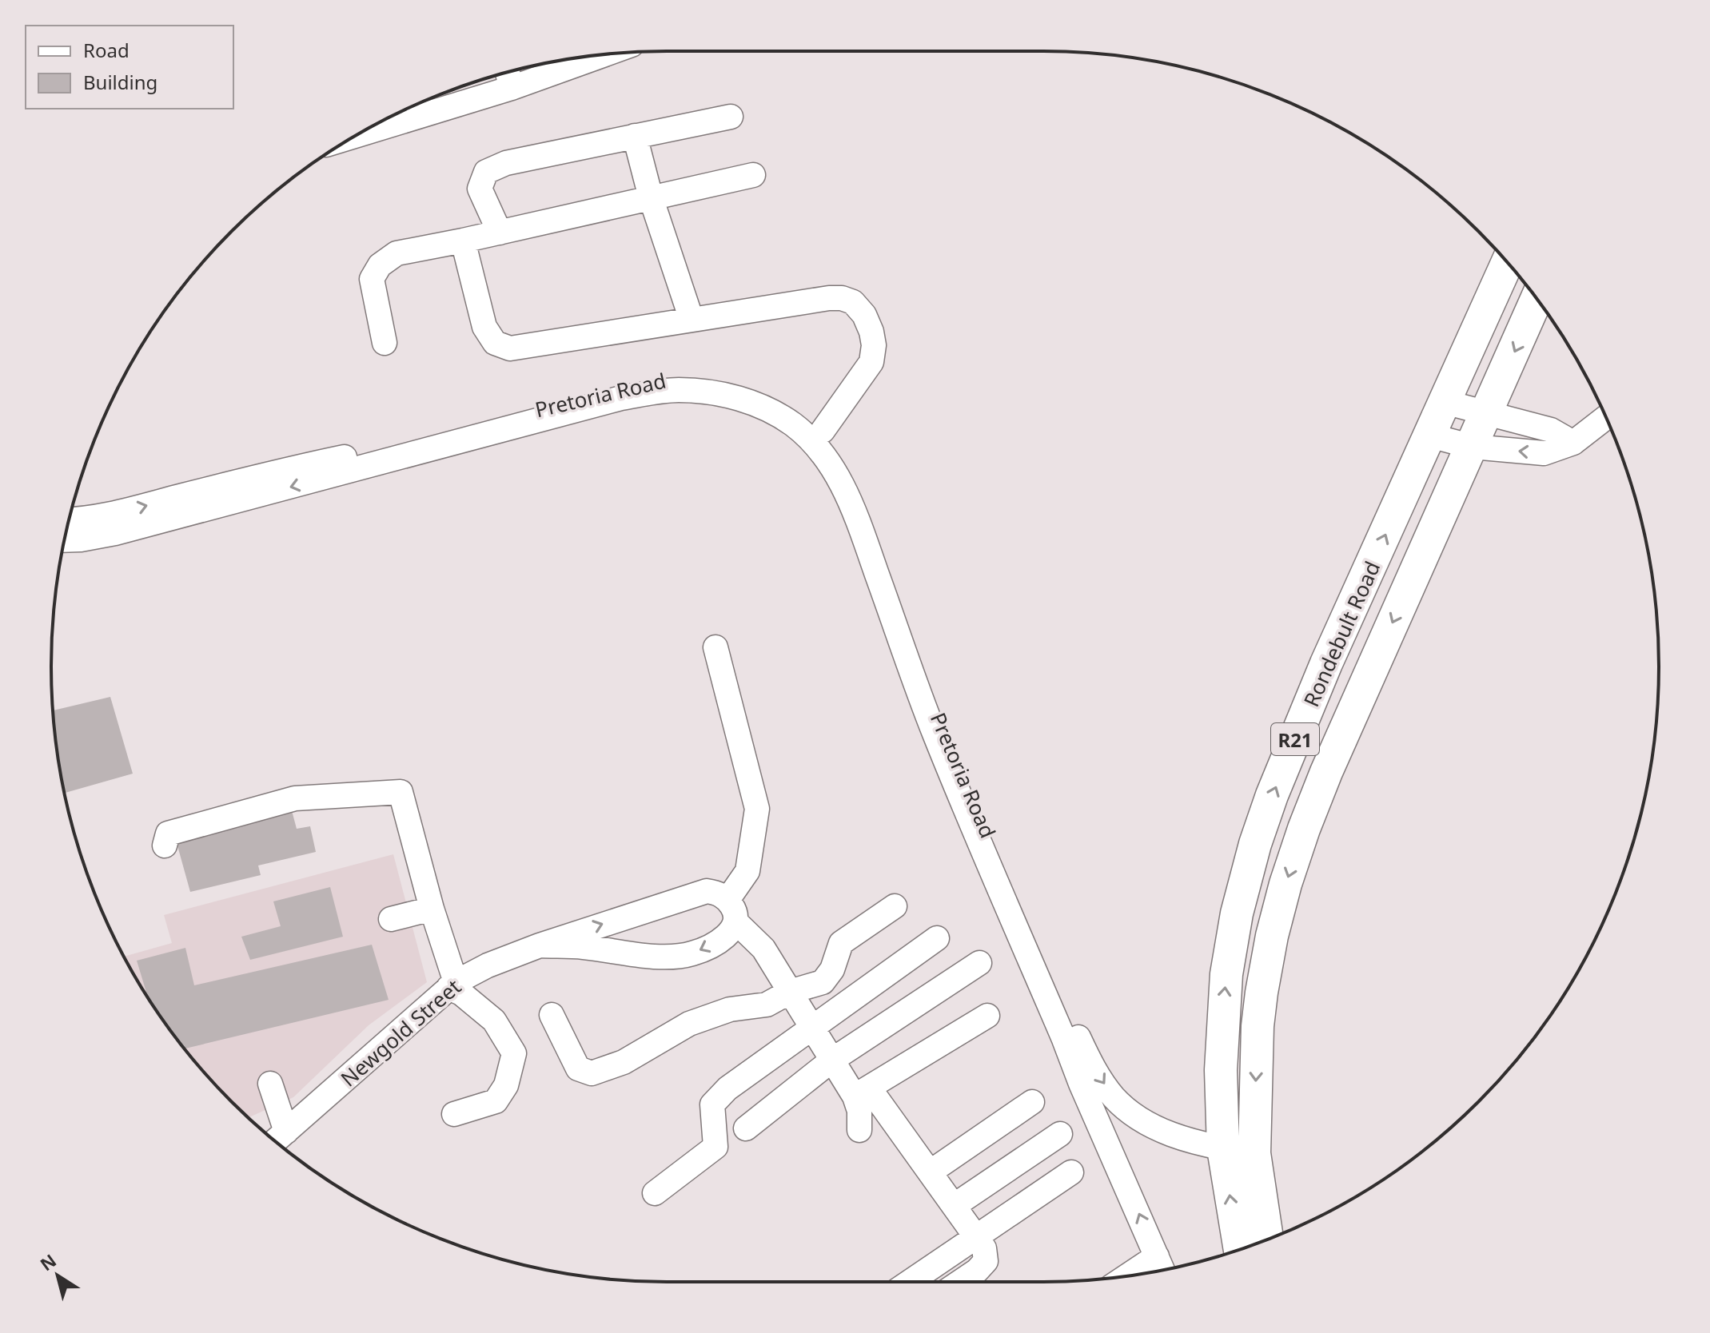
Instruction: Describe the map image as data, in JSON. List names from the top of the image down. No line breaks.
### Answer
{"streets":{"main road":["Rondebult Road","R21"],"street":["Pretoria Road","Newgold Street"]},"one_way":["Newgold Street"],"legend":["Road","Building"],"north":"top left"}
